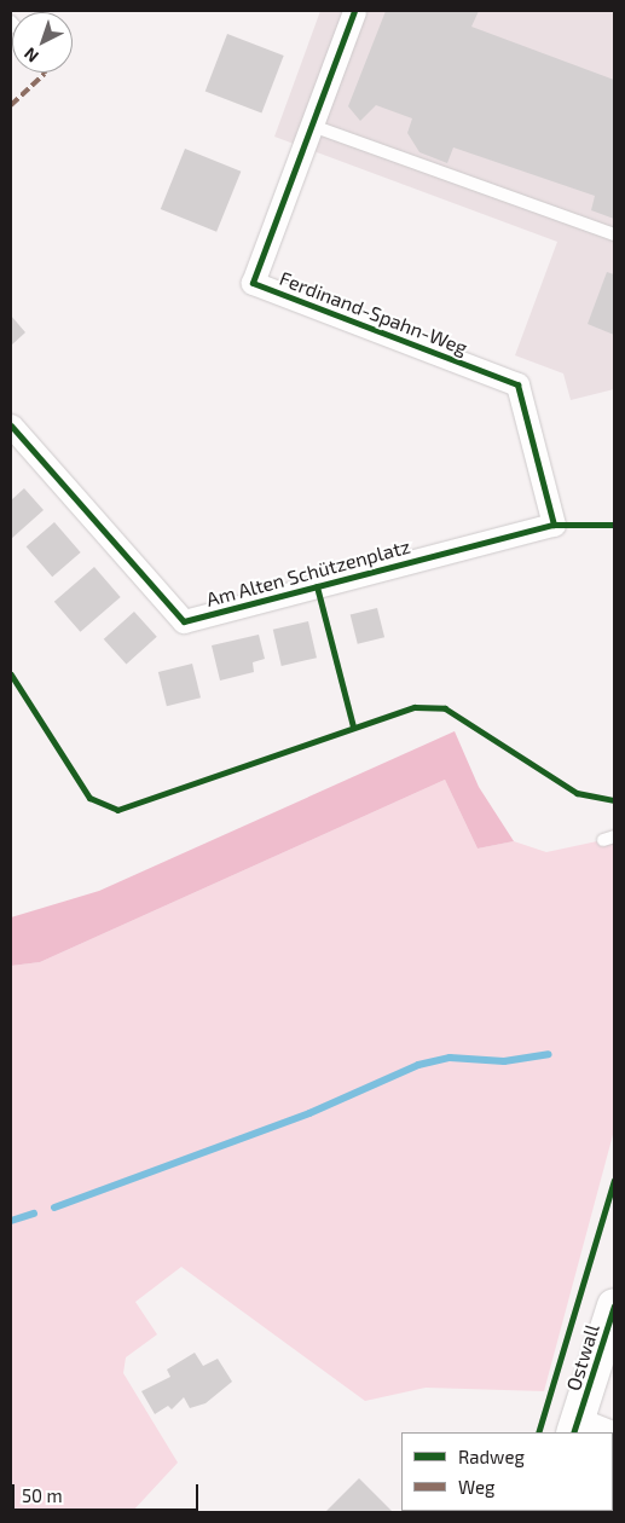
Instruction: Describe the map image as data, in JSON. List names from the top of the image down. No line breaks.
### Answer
{"streets":{"main road":["Ostwall"],"street":["Ferdinand-Spahn-Weg","Am Alten Schützenplatz"]},"crossings":[["Ferdinand-Spahn-Weg","Am Alten Schützenplatz"]],"legend":["Radweg","Weg"],"scale_bar":"50 m","north":"bottom left"}
